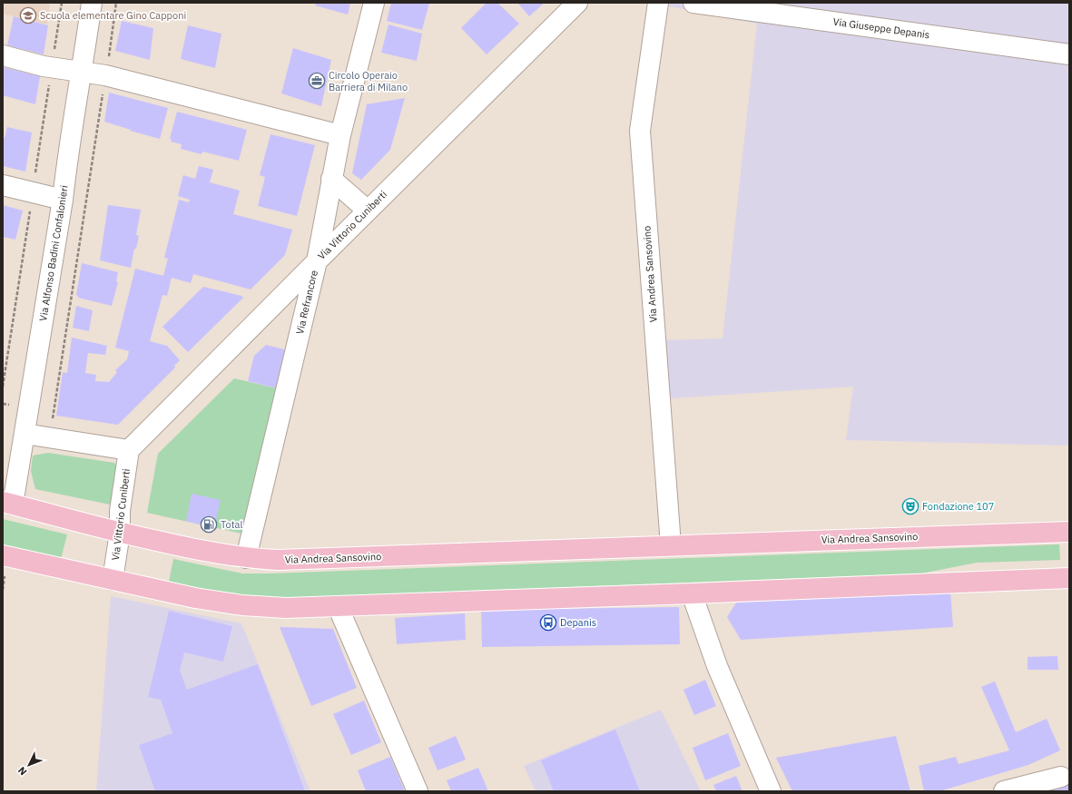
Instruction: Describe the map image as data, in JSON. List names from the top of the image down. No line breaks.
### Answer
{"streets":{"main road":["Via Andrea Sansovino"],"street":["Via Giuseppe Depanis","Via Vittorio Cuniberti","Via Alfonso Badini Confalonieri","Via Refrancore"]},"crossings":[["Via Vittorio Cuniberti","Via Andrea Sansovino"],["Via Vittorio Cuniberti","Via Refrancore"],["Via Alfonso Badini Confalonieri","Via Andrea Sansovino"],["Via Andrea Sansovino","Via Refrancore"]],"places":{"school or university":["Scuola elementare Gino Capponi"],"office":["Circolo Operaio Barriera di Milano"],"theatre":["Fondazione 107"],"fuel station":["Total"],"bus stop":["Depanis"]},"north":"bottom left"}
